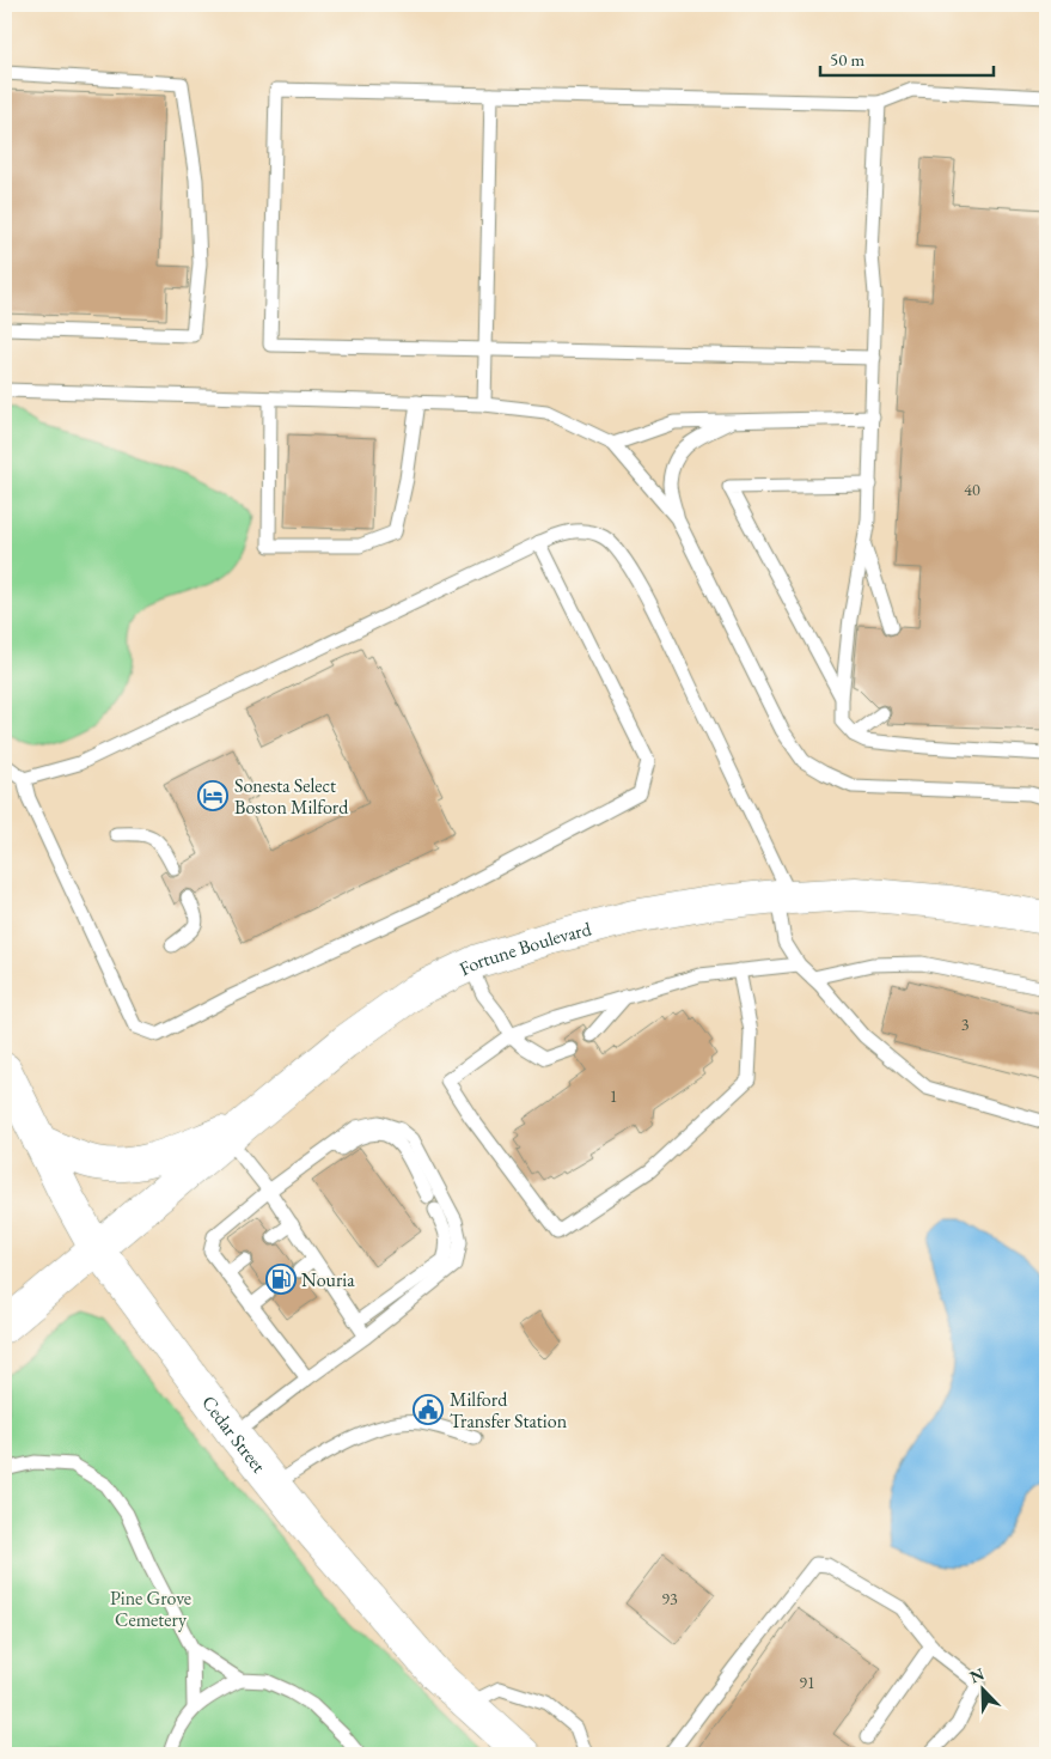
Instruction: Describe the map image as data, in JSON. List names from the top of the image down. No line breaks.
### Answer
{"streets":{"main road":["Fortune Boulevard","Cedar Street"]},"crossings":[["Fortune Boulevard","Cedar Street"]],"parks":["Pine Grove Cemetery"],"places":{"hotel":["Sonesta Select Boston Milford"],"fuel station":["Nouria"],"public building":["Milford Transfer Station"]},"house_numbers":["40","3","1","93","91"],"scale_bar":"50 m","north":"top left"}
